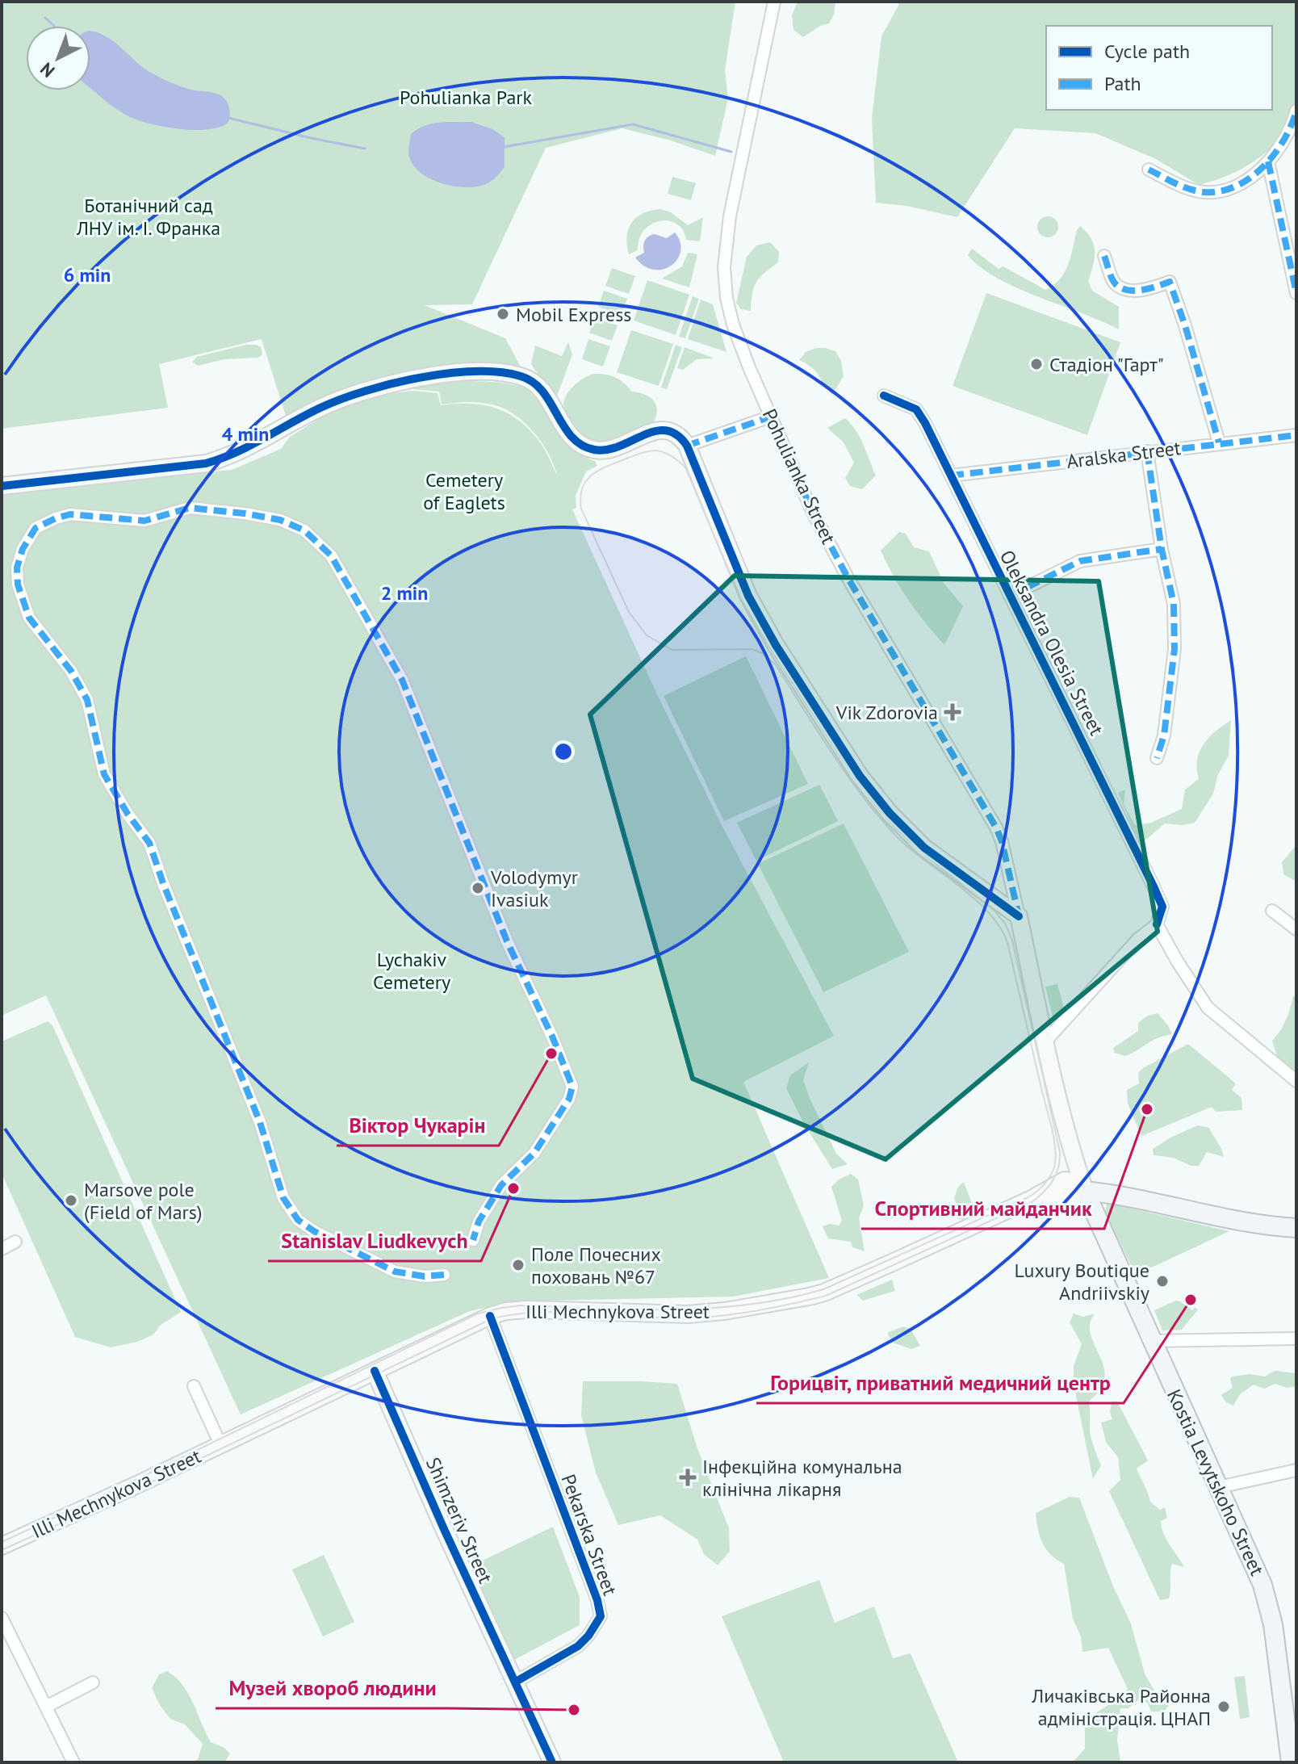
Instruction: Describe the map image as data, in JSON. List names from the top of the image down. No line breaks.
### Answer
{"streets":{"main road":["Kostia Levytskoho Street"],"street":["Aralska Street","Pohulianka Street","Oleksandra Olesia Street","Illi Mechnykova Street","Shimzeriv Street","Pekarska Street"]},"crossings":[["Aralska Street","Oleksandra Olesia Street"],["Pohulianka Street","Kostia Levytskoho Street"],["Illi Mechnykova Street","Kostia Levytskoho Street"],["Illi Mechnykova Street","Shimzeriv Street"],["Illi Mechnykova Street","Pekarska Street"],["Shimzeriv Street","Pekarska Street"]],"parks":["Pohulianka Park","Ботанічний сад ЛНУ ім. І. Франка","Cemetery of Eaglets","Lychakiv Cemetery"],"places":{"other":["Mobil Express","Стадіон \"Гарт\"","Volodymyr Ivasiuk","Віктор Чукарін","Спортивний майданчик","Stanislav Liudkevych","Marsove pole (Field of Mars)","Поле Почесних поховань №67","Luxury Boutique Andriivskiy","Горицвіт, приватний медичний центр","Личаківська Районна адміністрація. ЦНАП","Музей хвороб людини"],"health":["Vik Zdorovia","Інфекційна комунальна клінічна лікарня"]},"legend":["Cycle path","Path"],"north":"bottom left","rings":["6 min","4 min","2 min"]}
